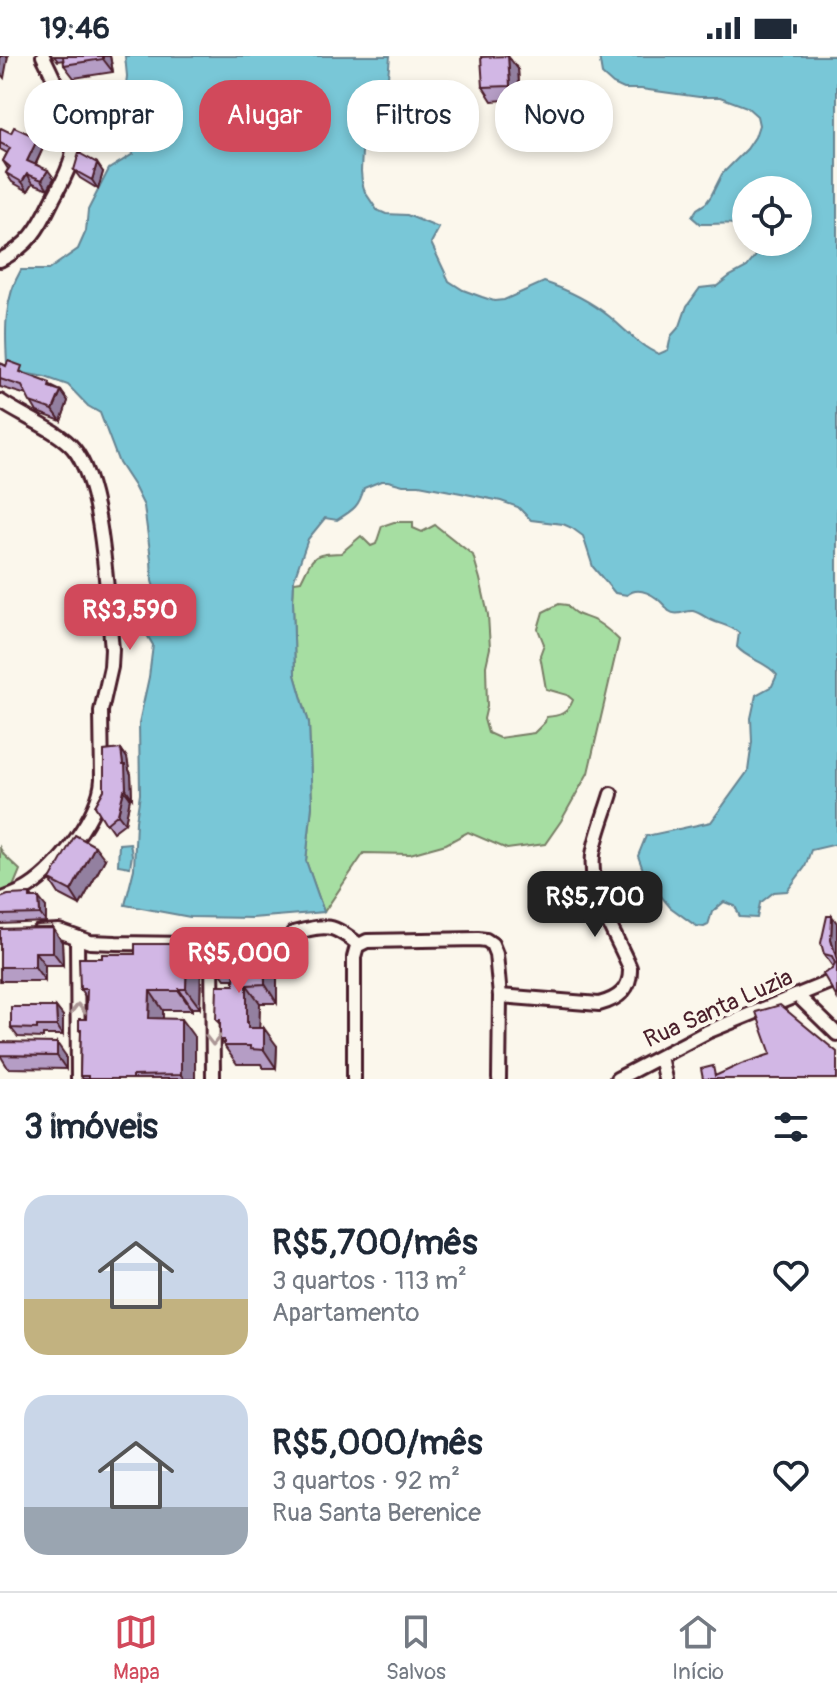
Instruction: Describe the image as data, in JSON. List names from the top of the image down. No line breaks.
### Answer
{"streets":{"street":["Rua Santa Luzia"]},"page":{"status":"19:46","chip":["Comprar","Alugar","Filtros","Novo"],"price":["R$3,590","R$5,700","R$5,000"],"heading":"3 imóveis","list":[{"name":"R$5,700/mês","note":"3 quartos · 113 m² · Apartamento"},{"name":"R$5,000/mês","note":"3 quartos · 92 m² · Rua Santa Berenice"}],"tabs":["Mapa","Salvos","Início"]}}
